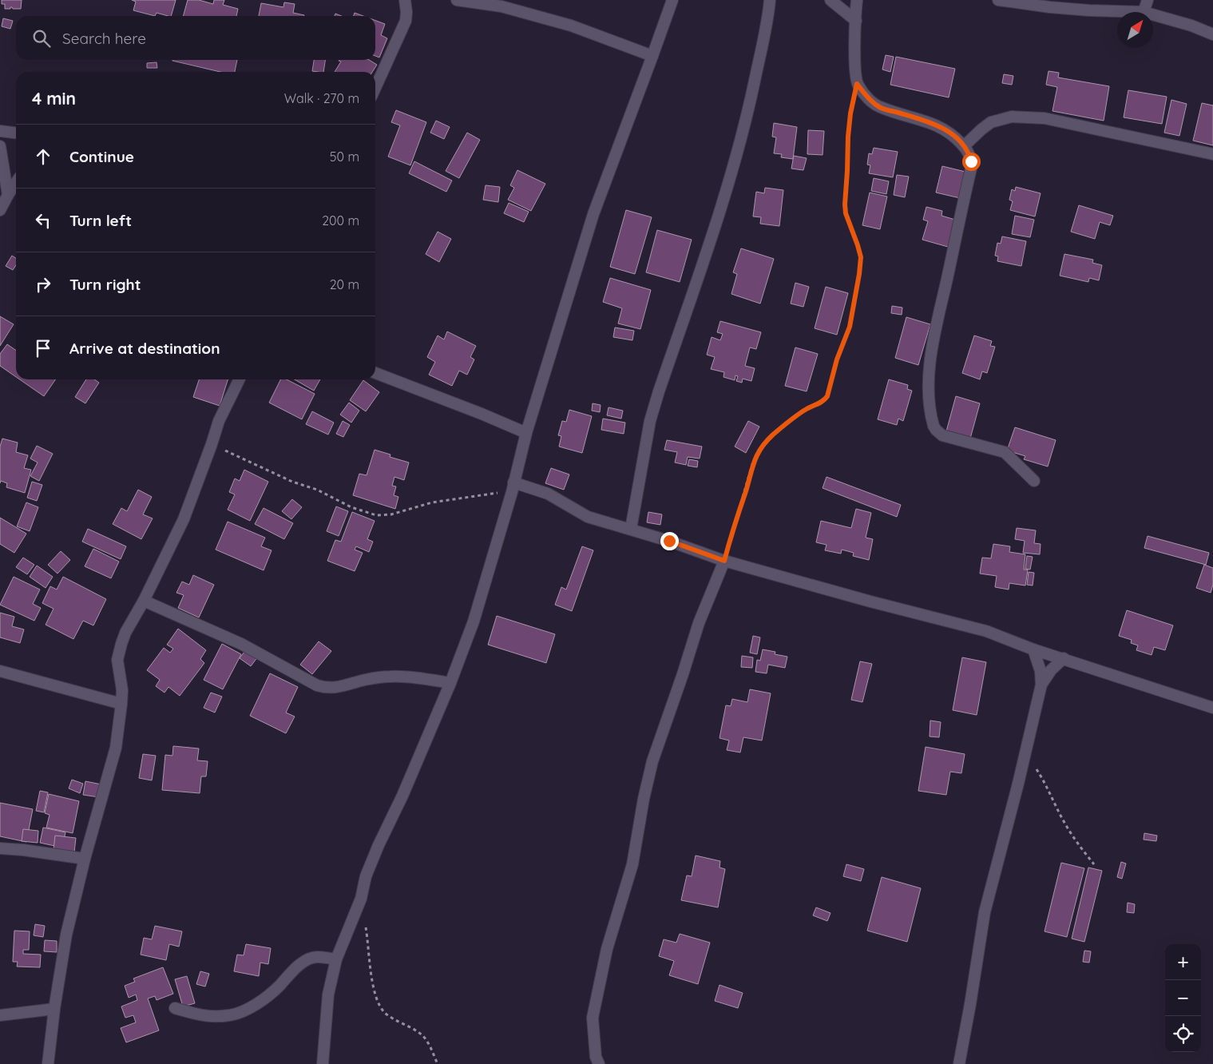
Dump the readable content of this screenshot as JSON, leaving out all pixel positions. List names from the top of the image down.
{
  "north": "top right",
  "page": {
    "search": "Search here",
    "heading": ["4 min", "Walk · 270 m"],
    "list": [
      ["Continue", "50 m"],
      ["Turn left", "200 m"],
      ["Turn right", "20 m"],
      "Arrive at destination"
    ],
    "map_buttons": ["+", "−"]
  }
}
